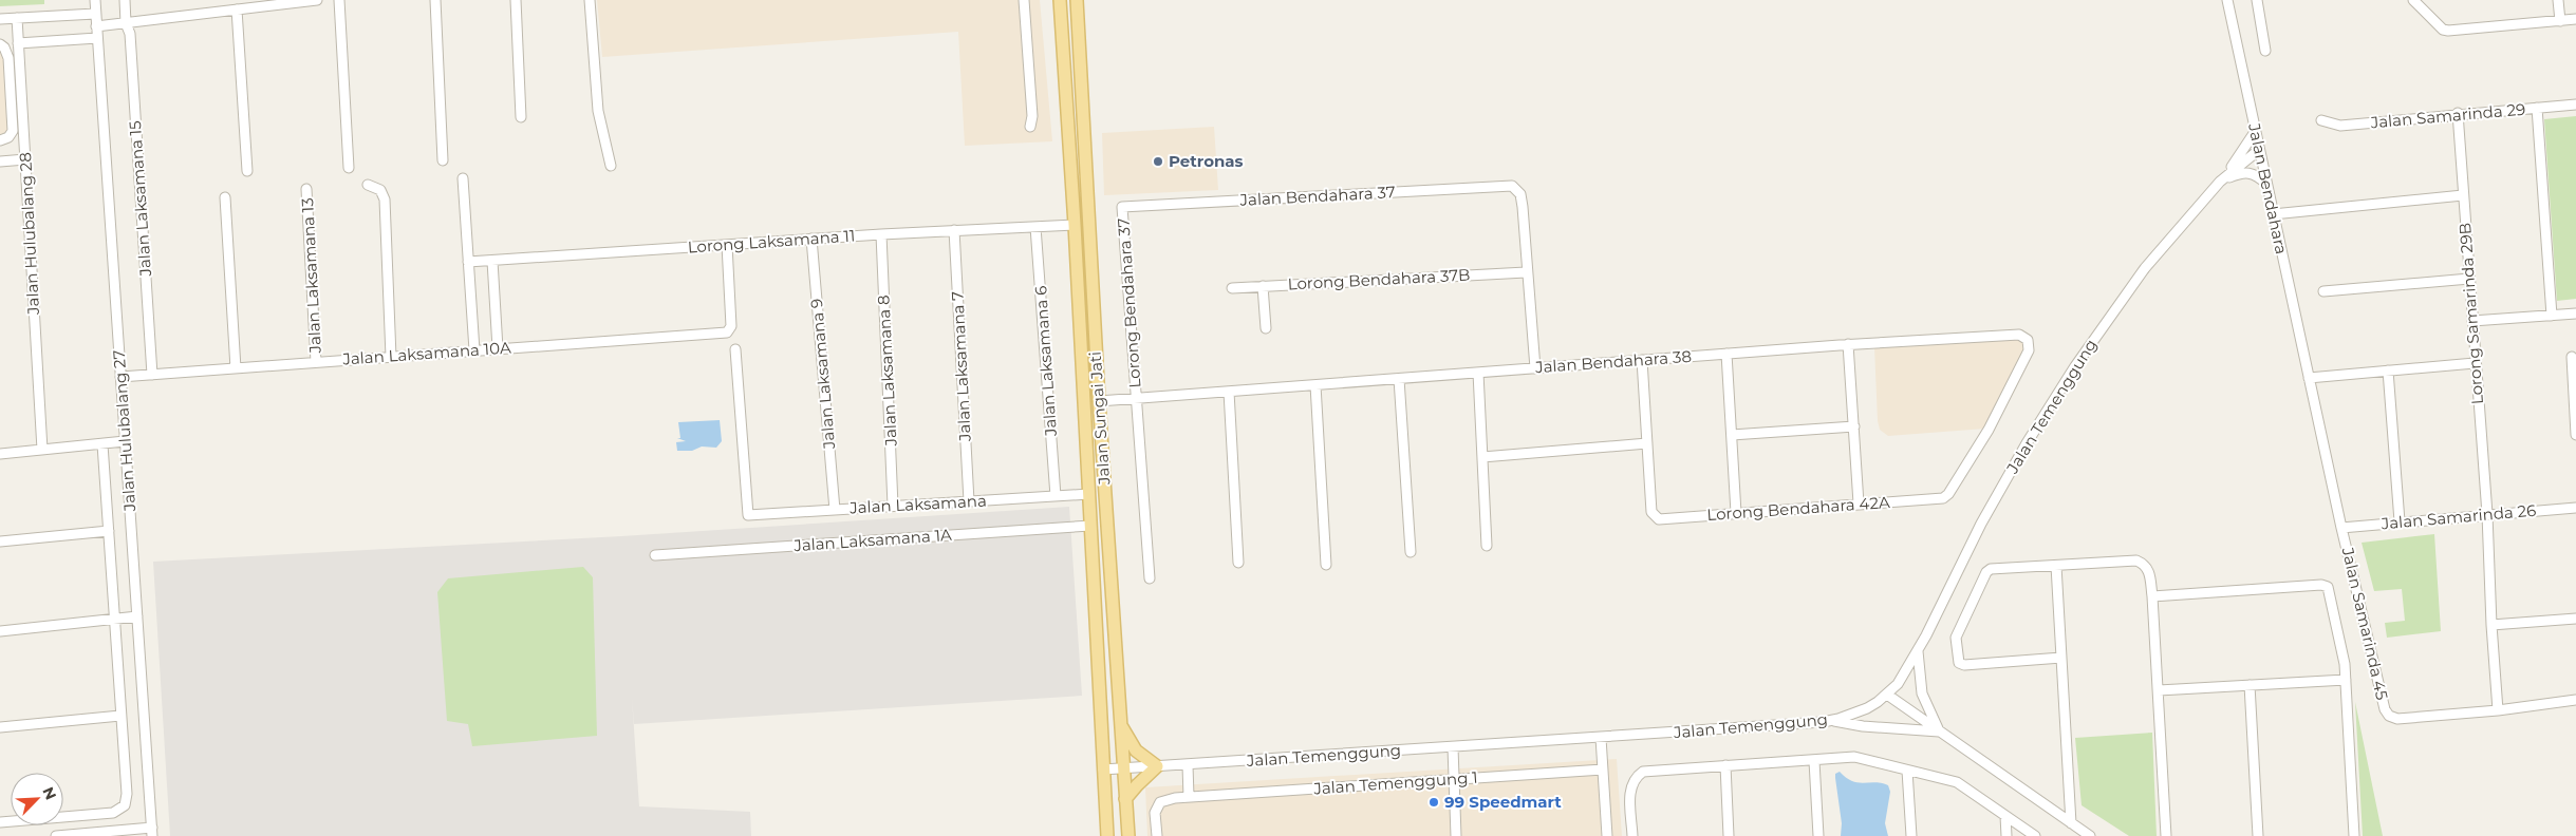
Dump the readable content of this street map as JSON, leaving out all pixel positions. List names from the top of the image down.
{
  "streets": {
    "main road": ["Jalan Sungai Jati"],
    "street": [
      "Jalan Samarinda 29",
      "Jalan Bendahara",
      "Jalan Bendahara 37",
      "Jalan Laksamana 15",
      "Jalan Hulubalang 28",
      "Lorong Laksamana 11",
      "Jalan Laksamana 13",
      "Lorong Bendahara 37B",
      "Lorong Bendahara 37",
      "Lorong Samarinda 29B",
      "Jalan Laksamana 10A",
      "Jalan Laksamana 6",
      "Jalan Bendahara 38",
      "Jalan Laksamana 7",
      "Jalan Laksamana 8",
      "Jalan Laksamana 9",
      "Jalan Temenggung",
      "Jalan Hulubalang 27",
      "Jalan Laksamana",
      "Lorong Bendahara 42A",
      "Jalan Samarinda 26",
      "Jalan Laksamana 1A",
      "Jalan Samarinda 45",
      "Jalan Temenggung 1"
    ]
  },
  "crossings": [
    ["Jalan Samarinda 29", "Lorong Samarinda 29B"],
    ["Jalan Bendahara", "Jalan Temenggung"],
    ["Jalan Bendahara", "Jalan Samarinda 45"],
    ["Jalan Bendahara 37", "Lorong Bendahara 37B"],
    ["Jalan Bendahara 37", "Lorong Bendahara 37"],
    ["Jalan Laksamana 15", "Jalan Laksamana 10A"],
    ["Lorong Laksamana 11", "Jalan Laksamana 10A"],
    ["Lorong Laksamana 11", "Jalan Laksamana 6"],
    ["Lorong Laksamana 11", "Jalan Laksamana 7"],
    ["Lorong Laksamana 11", "Jalan Laksamana 8"],
    ["Lorong Laksamana 11", "Jalan Laksamana 9"],
    ["Lorong Laksamana 11", "Jalan Sungai Jati"],
    ["Jalan Laksamana 13", "Jalan Laksamana 10A"],
    ["Lorong Bendahara 37", "Jalan Bendahara 38"],
    ["Lorong Samarinda 29B", "Jalan Samarinda 26"],
    ["Lorong Samarinda 29B", "Jalan Samarinda 45"],
    ["Jalan Laksamana 10A", "Jalan Hulubalang 27"],
    ["Jalan Laksamana 6", "Jalan Laksamana"],
    ["Jalan Bendahara 38", "Jalan Sungai Jati"],
    ["Jalan Bendahara 38", "Lorong Bendahara 42A"],
    ["Jalan Laksamana 7", "Jalan Laksamana"],
    ["Jalan Laksamana 8", "Jalan Laksamana"],
    ["Jalan Laksamana 9", "Jalan Laksamana"],
    ["Jalan Temenggung", "Jalan Sungai Jati"],
    ["Jalan Sungai Jati", "Jalan Laksamana"],
    ["Jalan Sungai Jati", "Jalan Laksamana 1A"],
    ["Jalan Samarinda 26", "Jalan Samarinda 45"]
  ],
  "places": ["Petronas", "99 Speedmart"],
  "north": "top right"
}
